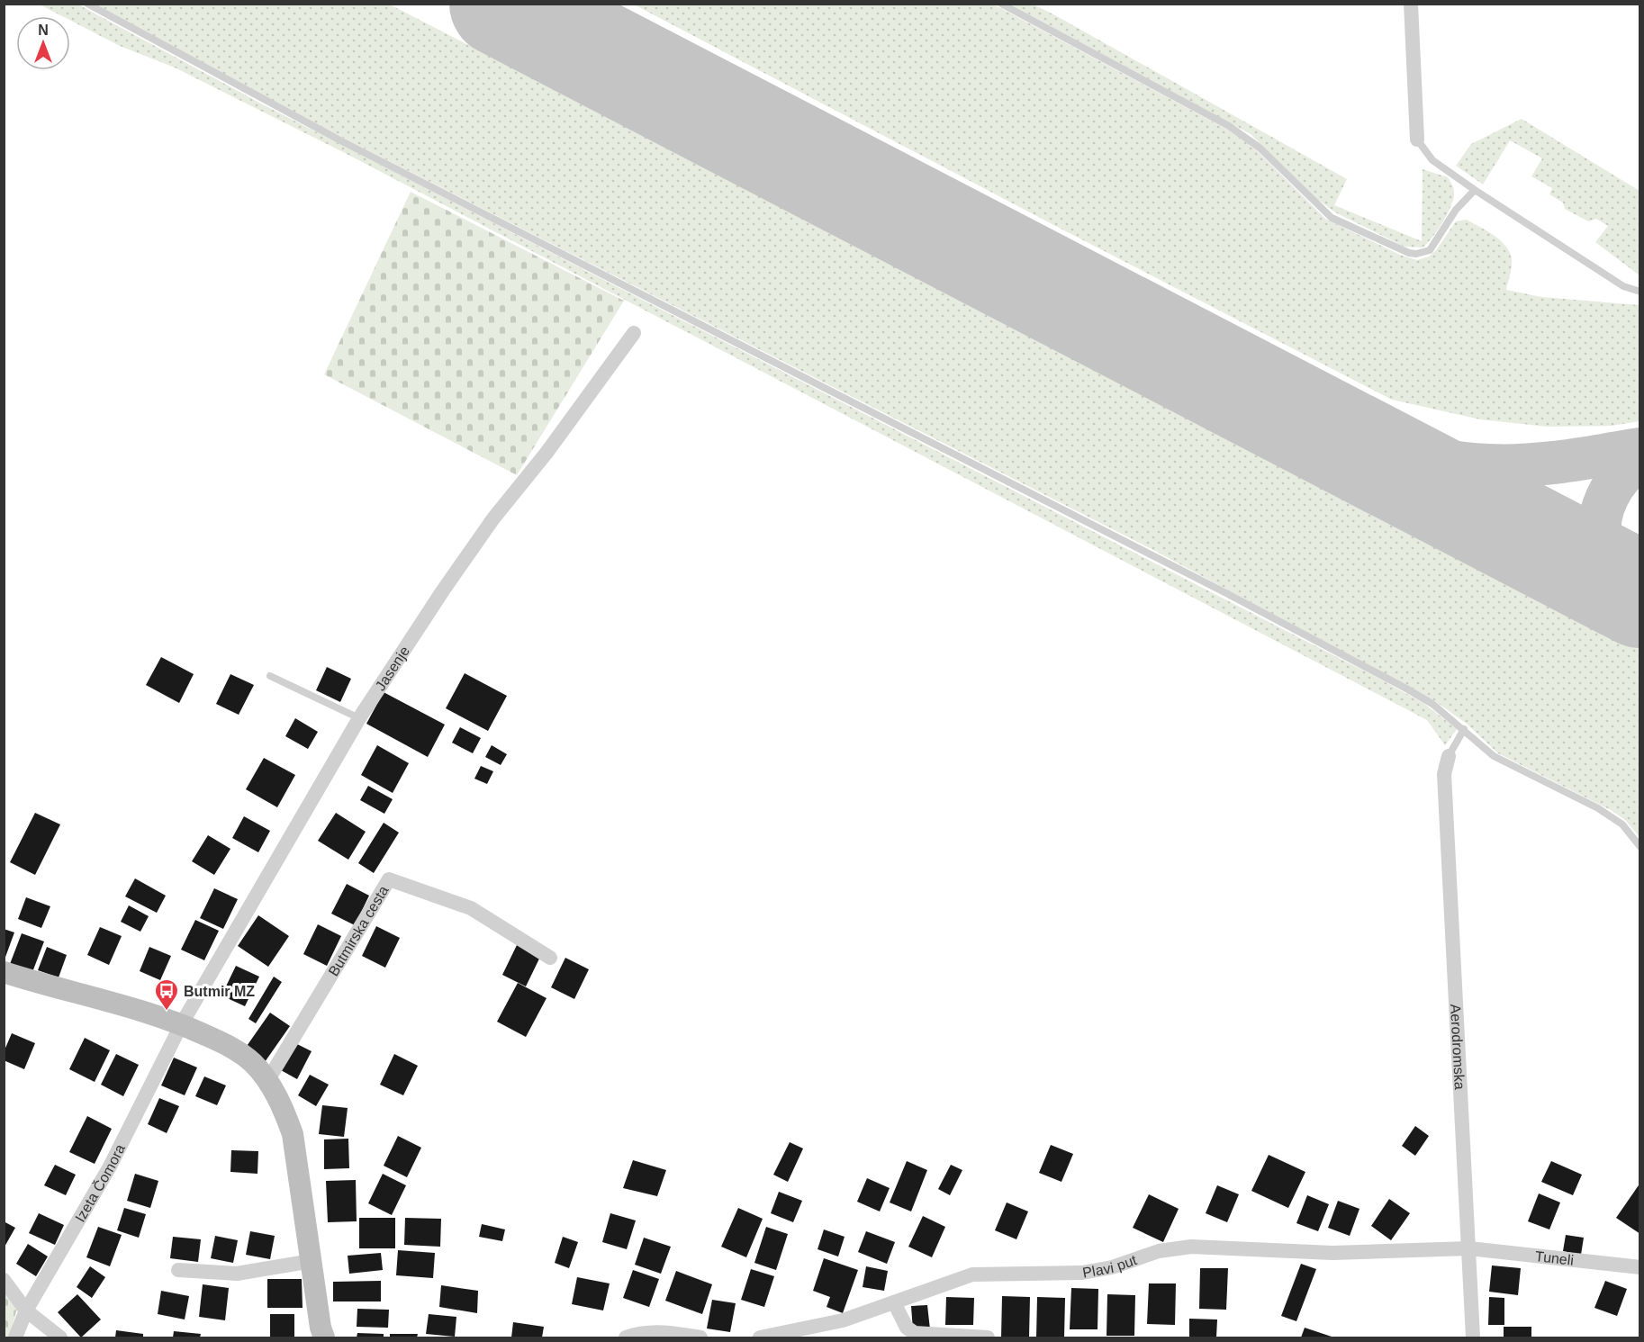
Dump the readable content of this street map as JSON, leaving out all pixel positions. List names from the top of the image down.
{
  "streets": {
    "street": [
      "Jasenje",
      "Butmirska cesta",
      "Aerodromska",
      "Izeta Čomora",
      "Tuneli",
      "Plavi put"
    ]
  },
  "crossings": [
    ["Jasenje", "Izeta Čomora"],
    ["Aerodromska", "Tuneli"],
    ["Aerodromska", "Plavi put"],
    ["Tuneli", "Plavi put"]
  ],
  "places": {
    "bus stop": ["Butmir MZ"]
  },
  "north": "top"
}
